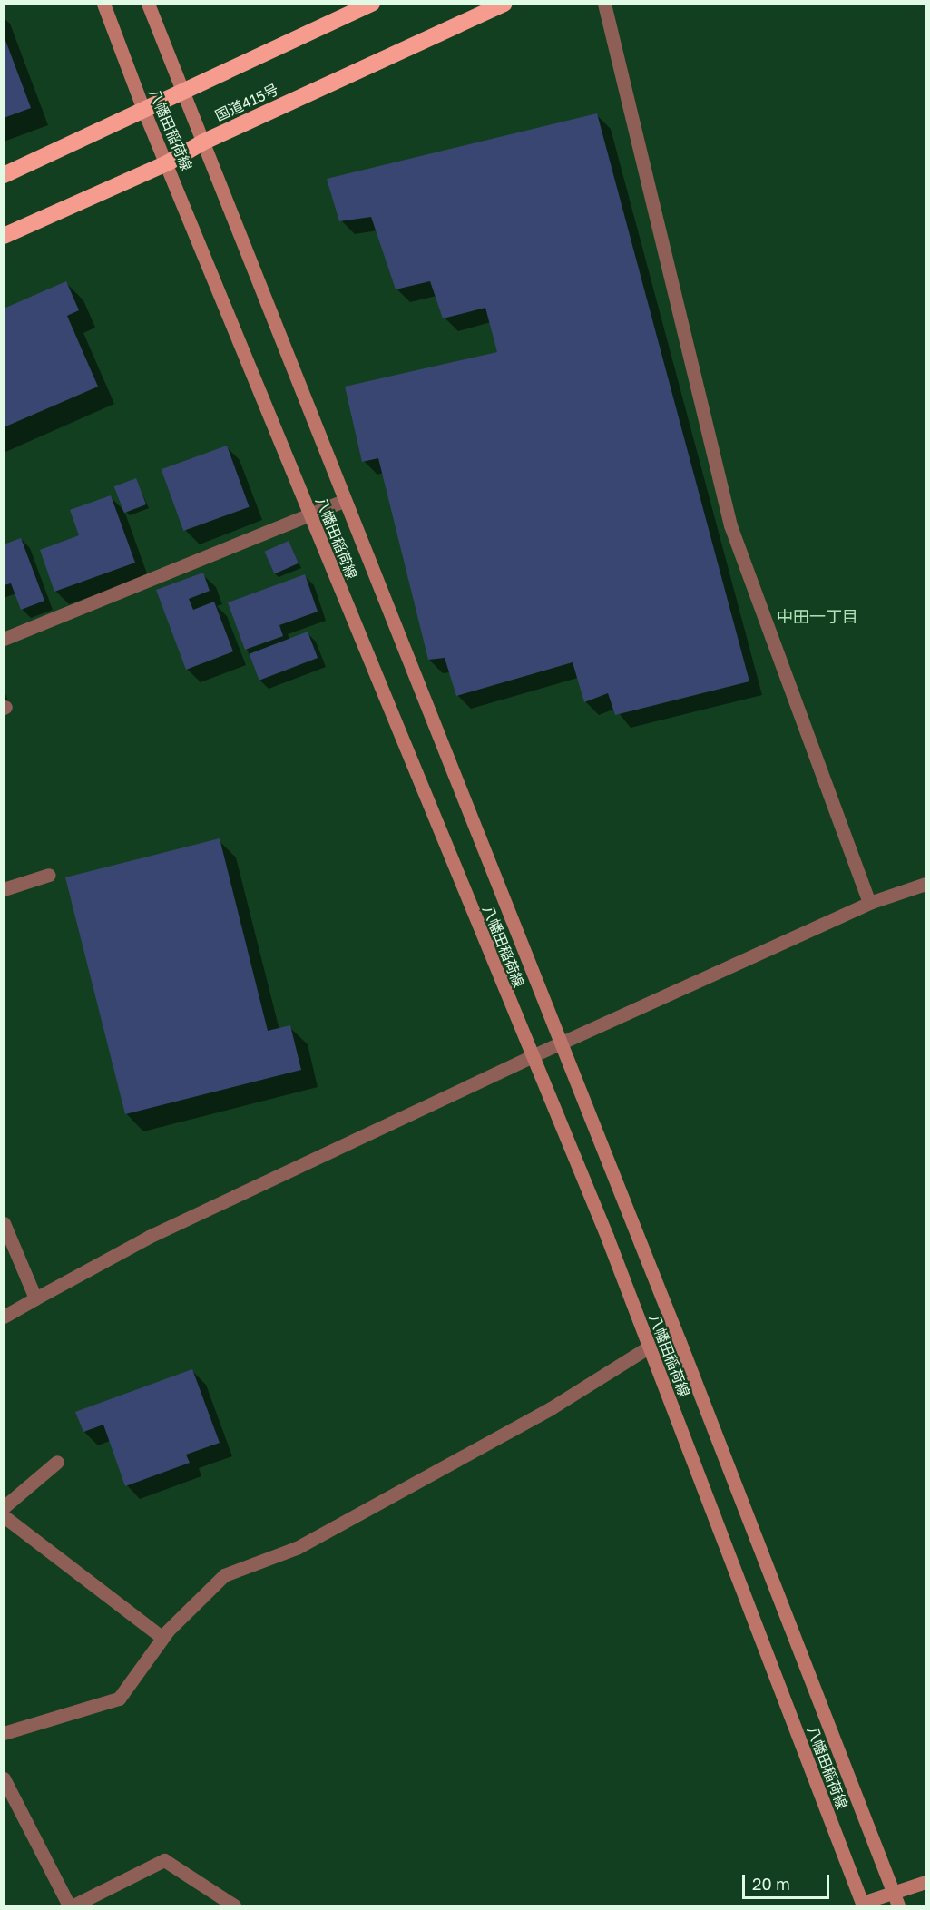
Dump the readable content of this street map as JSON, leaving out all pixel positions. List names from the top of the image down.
{
  "streets": {
    "highway": ["国道415号"],
    "main road": ["八幡田稲荷線"]
  },
  "crossings": [
    ["国道415号", "八幡田稲荷線"]
  ],
  "districts": ["中田一丁目"],
  "scale_bar": "20 m"
}
